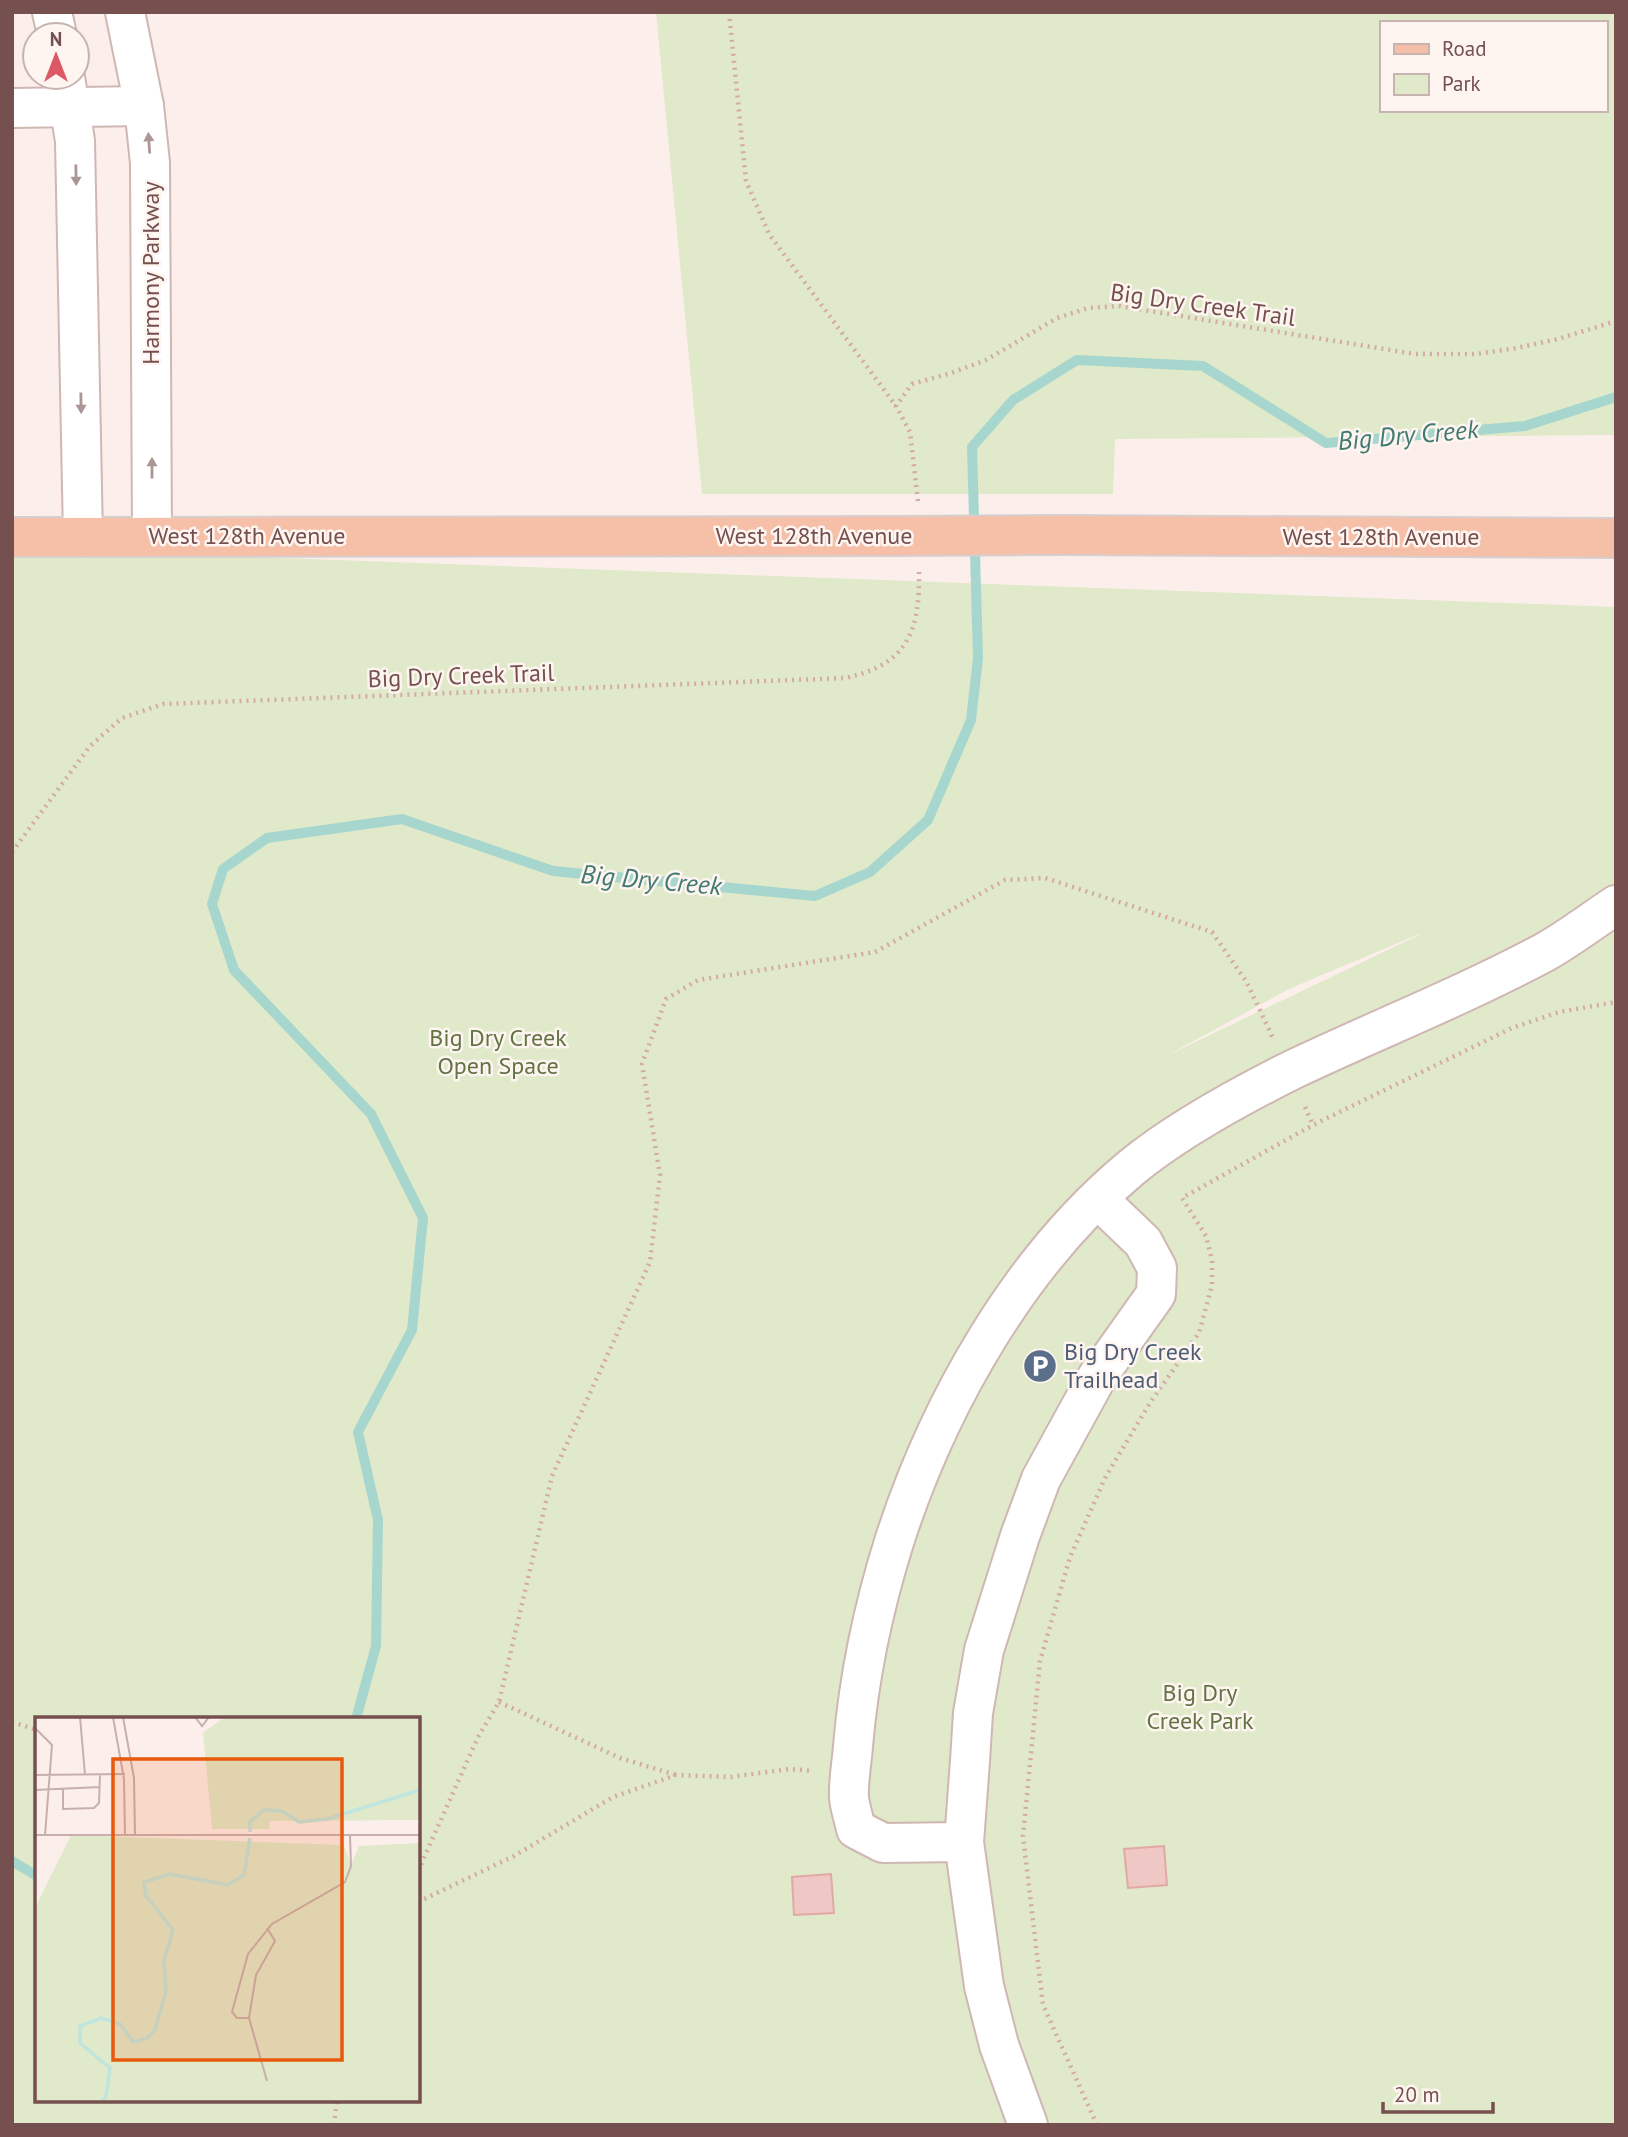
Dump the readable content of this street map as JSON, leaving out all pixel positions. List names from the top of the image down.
{
  "streets": {
    "main road": ["West 128th Avenue"],
    "street": ["Harmony Parkway"],
    "path": ["Big Dry Creek Trail"]
  },
  "crossings": [
    ["Harmony Parkway", "West 128th Avenue"]
  ],
  "water": ["Big Dry Creek"],
  "parks": ["Big Dry Creek Open Space", "Big Dry Creek Park"],
  "places": {
    "parking": ["Big Dry Creek Trailhead"]
  },
  "legend": ["Road", "Park"],
  "scale_bar": "20 m",
  "north": "top"
}
